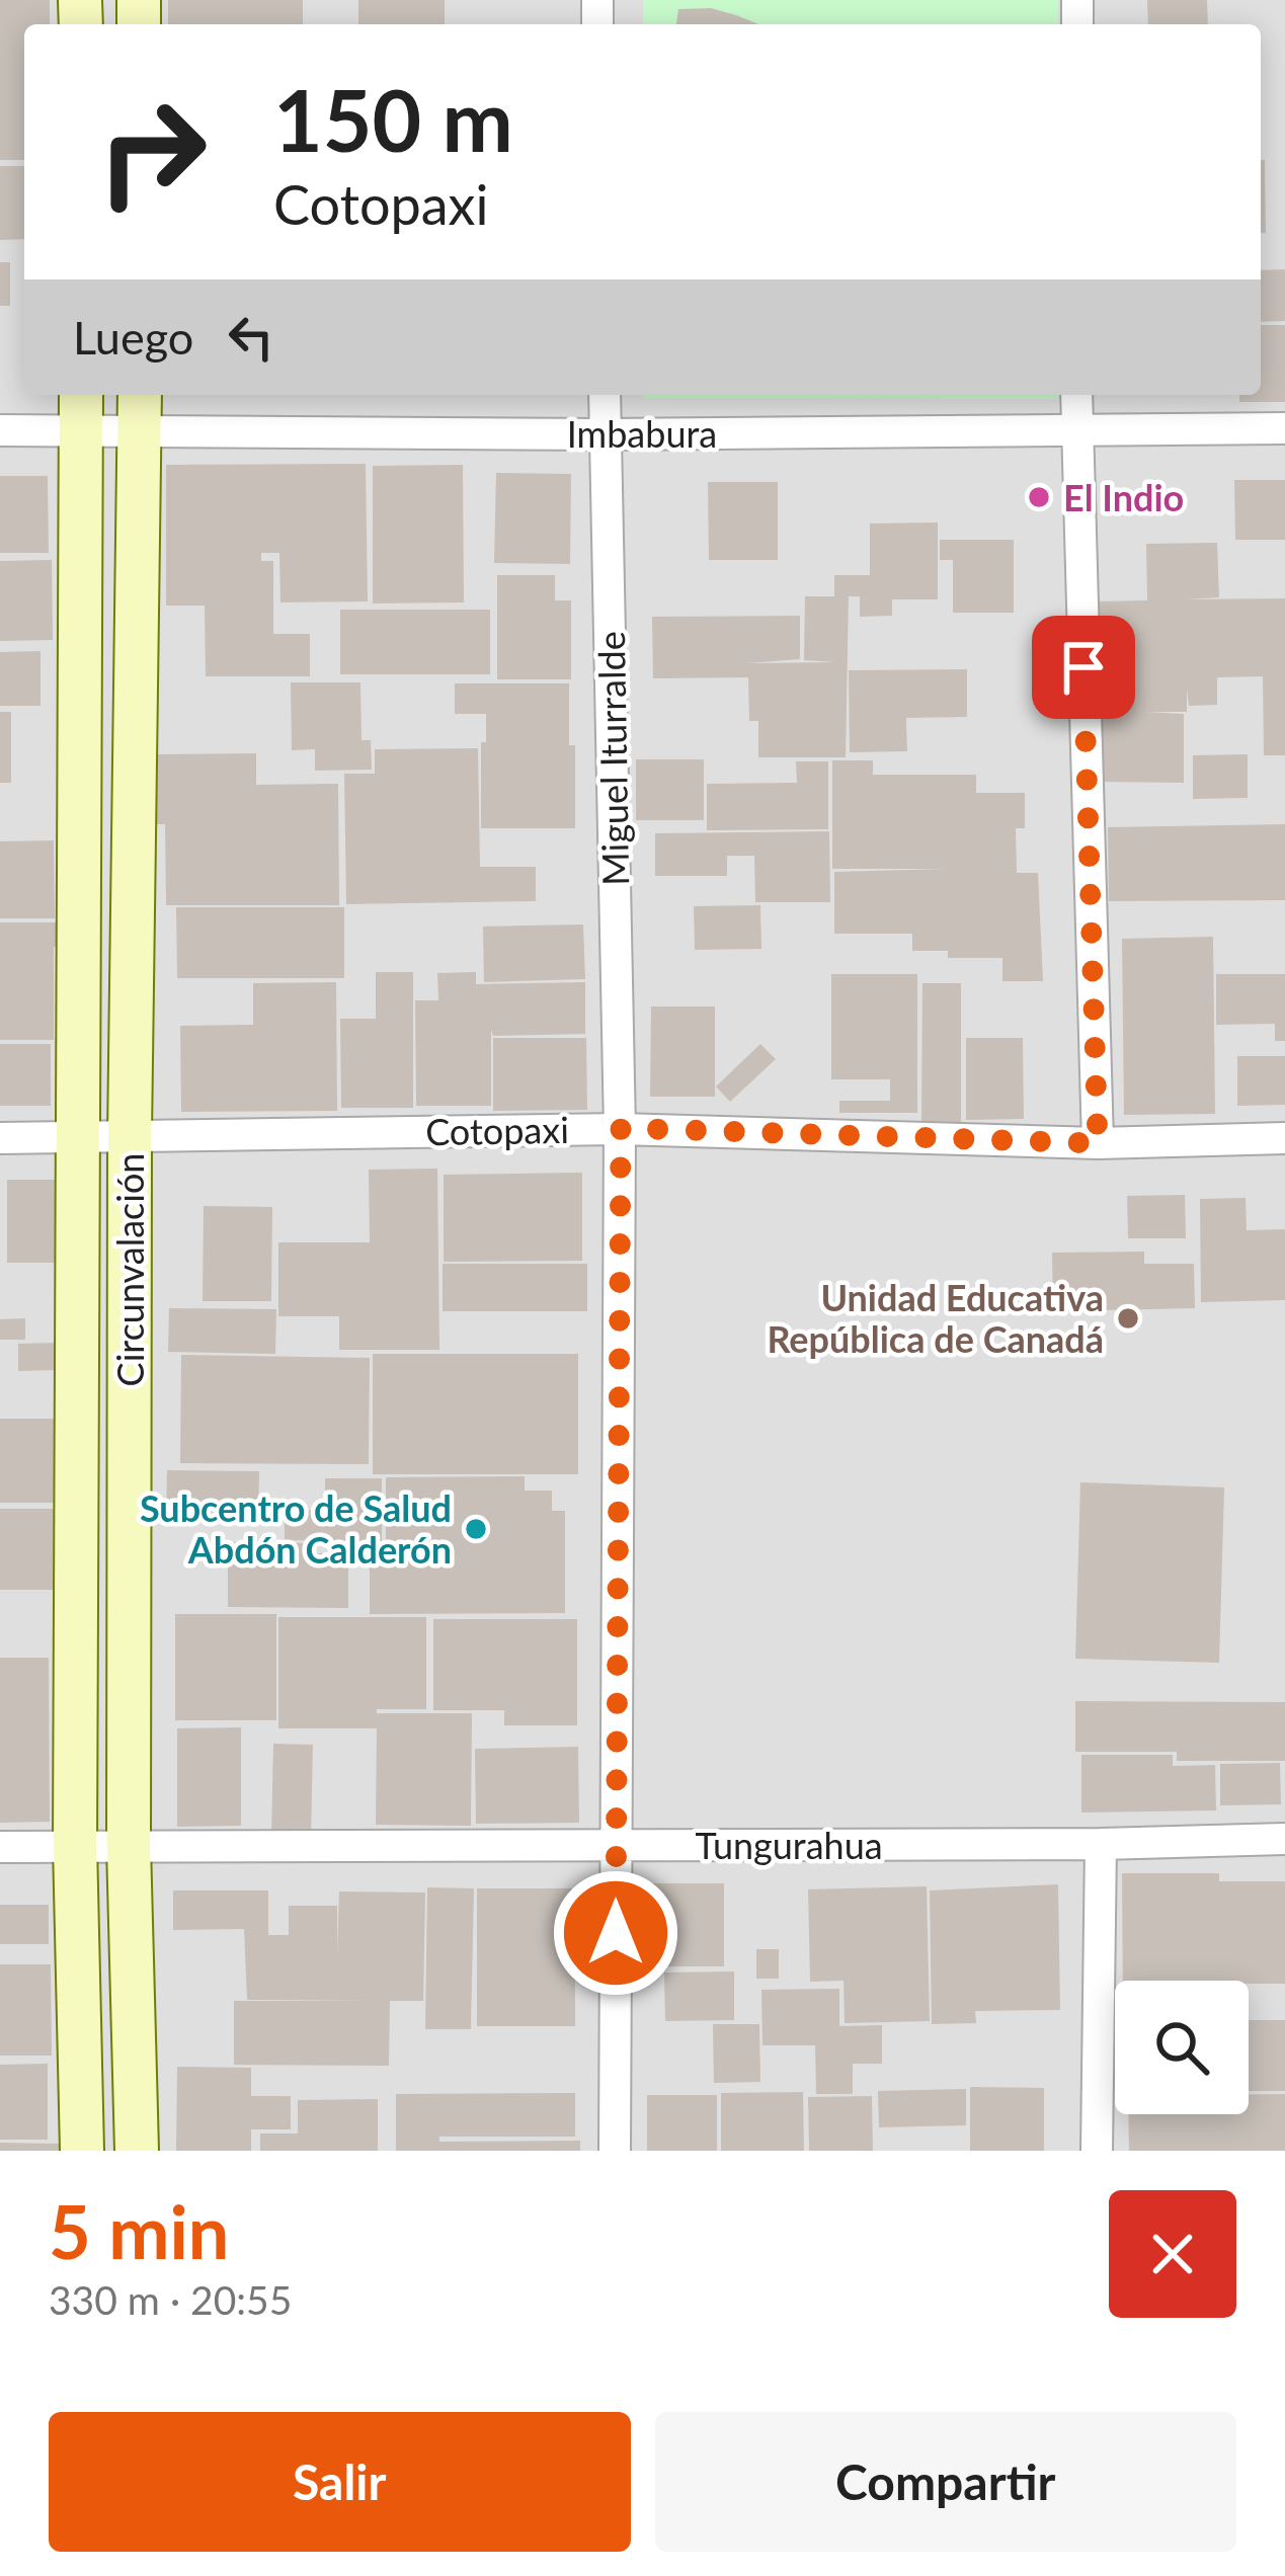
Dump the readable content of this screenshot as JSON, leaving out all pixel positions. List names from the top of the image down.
{
  "streets": {
    "main road": ["Circunvalación"],
    "street": [
      "Imbabura",
      "Miguel Iturralde",
      "Cotopaxi",
      "Tungurahua"
    ]
  },
  "crossings": [
    ["Imbabura", "Miguel Iturralde"],
    ["Imbabura", "Circunvalación"],
    ["Miguel Iturralde", "Cotopaxi"],
    ["Miguel Iturralde", "Tungurahua"],
    ["Cotopaxi", "Circunvalación"],
    ["Circunvalación", "Tungurahua"]
  ],
  "places": ["El Indio", "Unidad Educativa República de Canadá", "Subcentro de Salud Abdón Calderón"],
  "page": {
    "turn": ["150 m", "Cotopaxi"],
    "then": "Luego",
    "heading": ["5 min", "330 m · 20:55"],
    "buttons": ["Salir", "Compartir"]
  }
}
